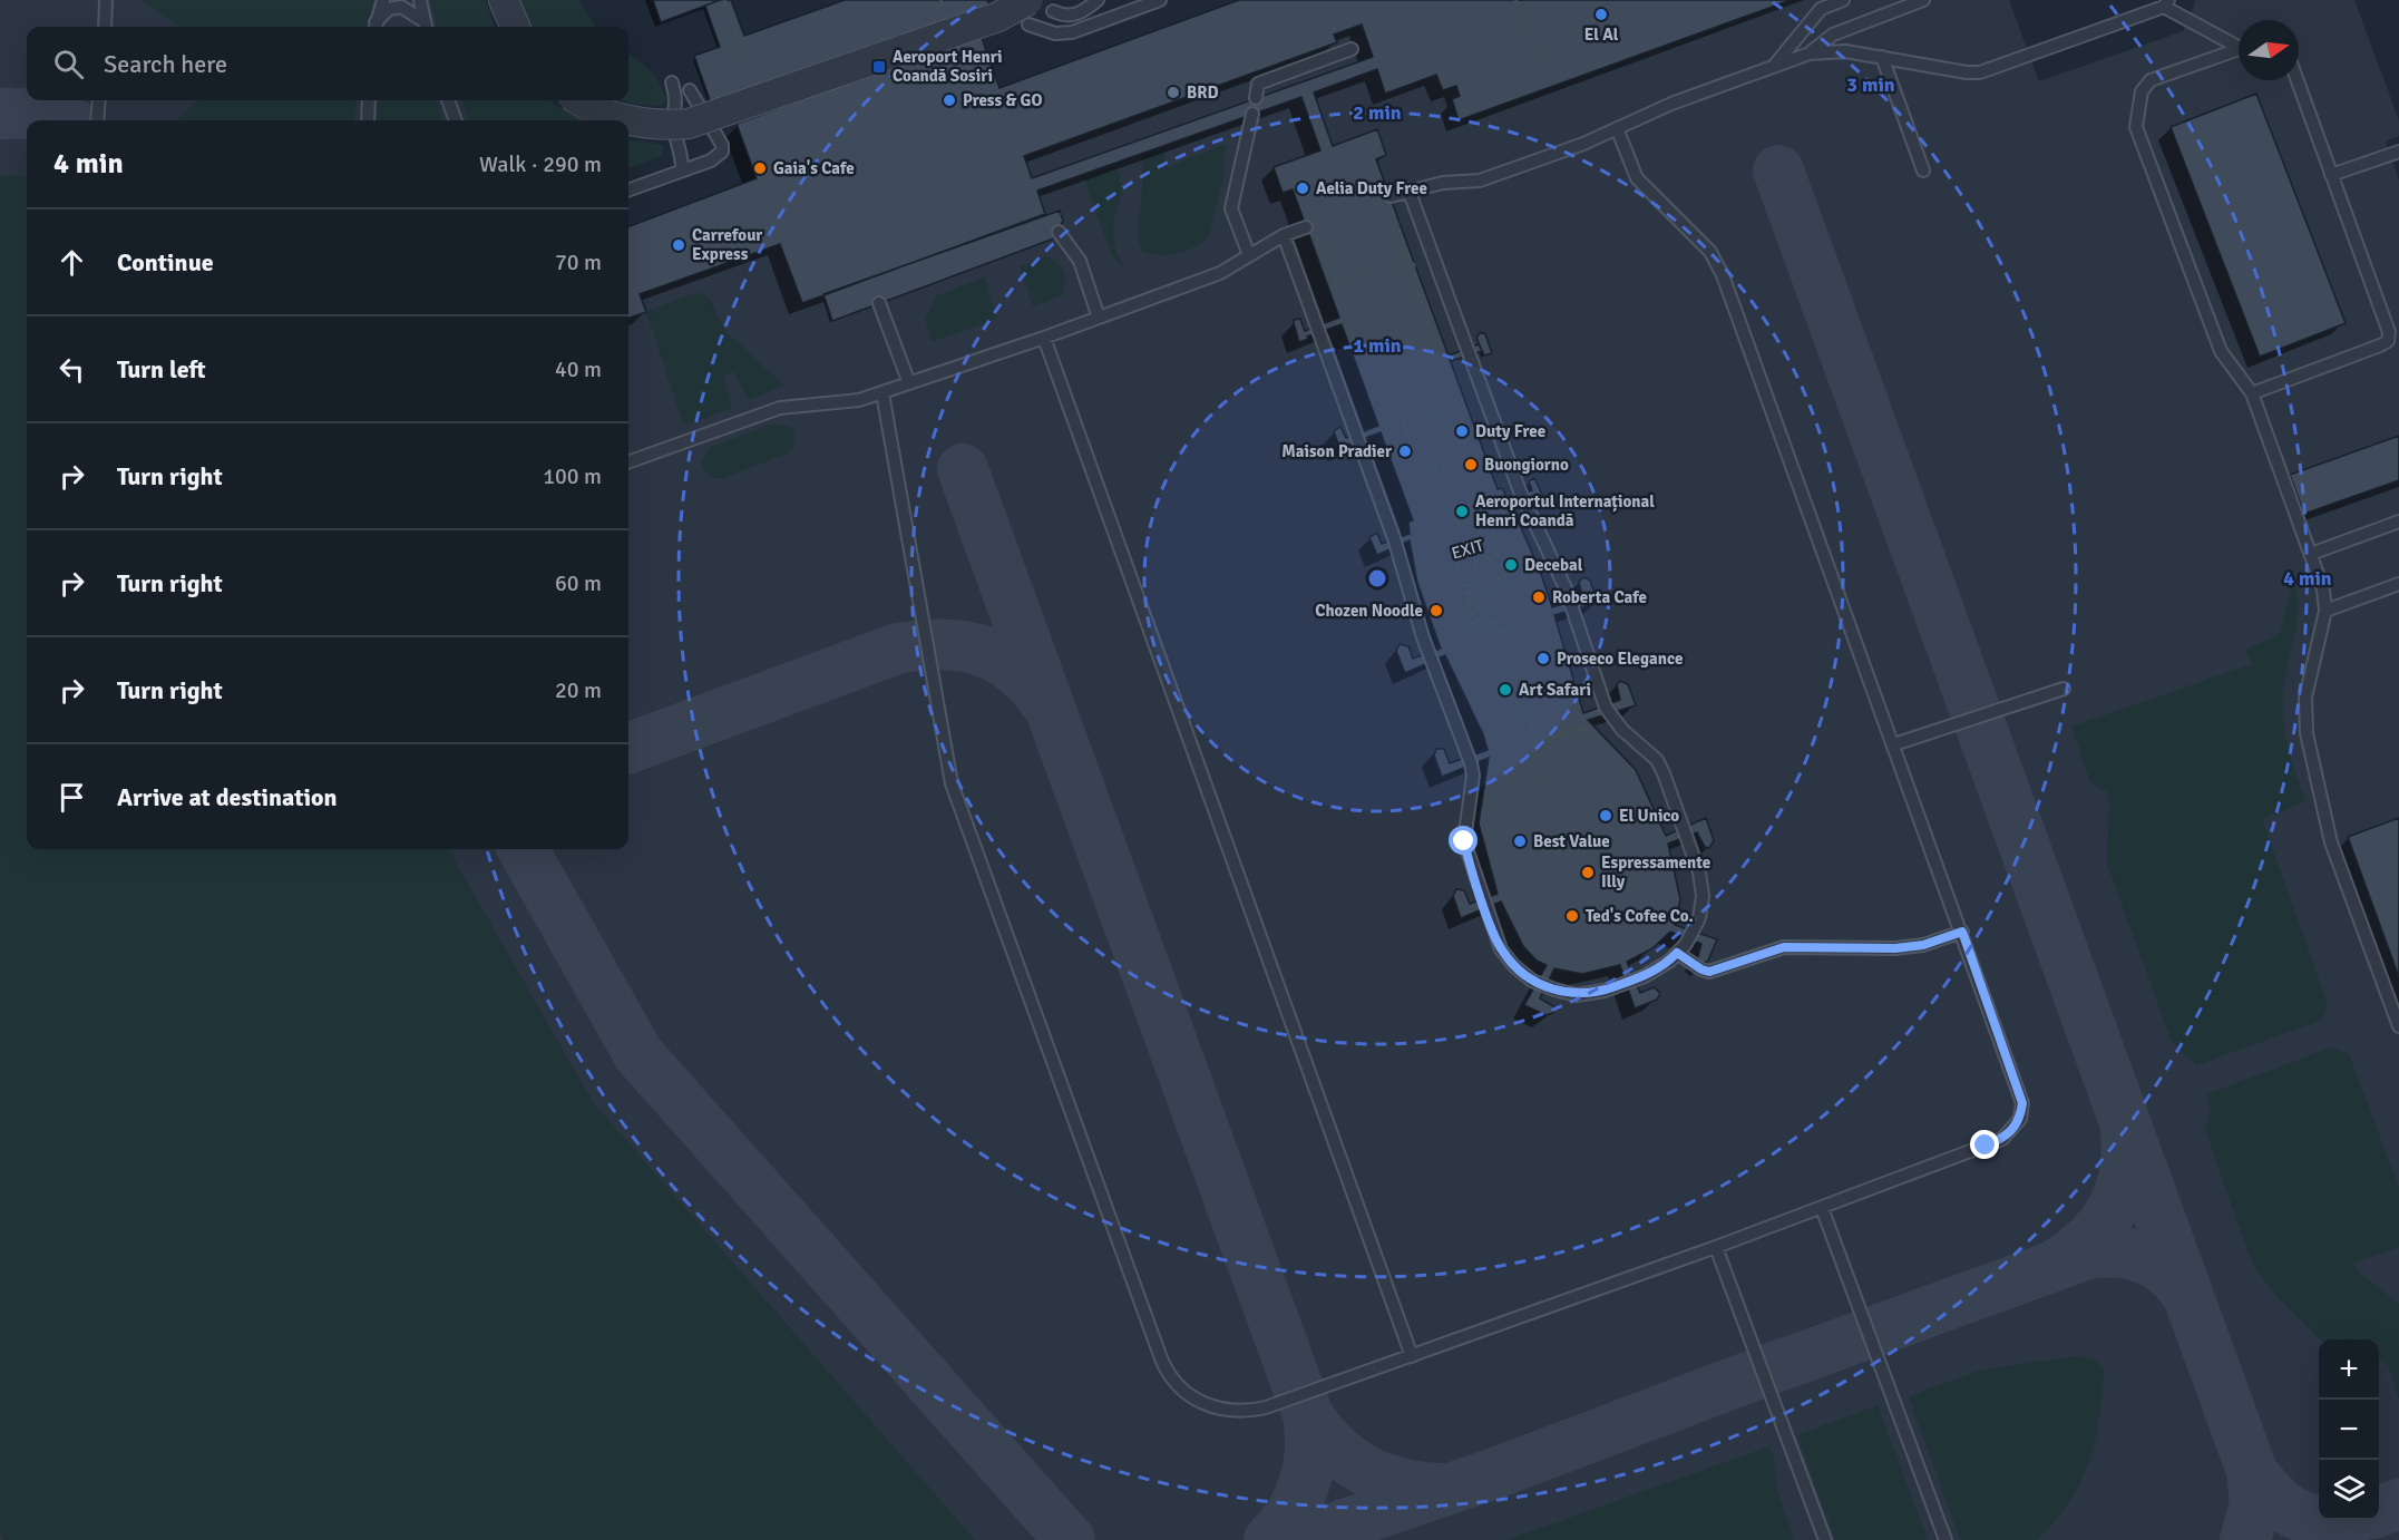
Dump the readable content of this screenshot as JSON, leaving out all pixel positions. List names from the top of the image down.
{
  "streets": {
    "path": ["EXIT"]
  },
  "places": {
    "other": [
      "El Al",
      "BRD",
      "Press & GO",
      "Gaia's Cafe",
      "Aelia Duty Free",
      "Carrefour Express",
      "Duty Free",
      "Maison Pradier",
      "Buongiorno",
      "Aeroportul Internațional Henri Coandă",
      "Decebal",
      "Roberta Cafe",
      "Chozen Noodle",
      "Proseco Elegance",
      "Art Safari",
      "El Unico",
      "Best Value",
      "Espressamente Illy",
      "Ted's Cofee Co."
    ],
    "transit": ["Aeroport Henri Coandă Sosiri"]
  },
  "north": "right",
  "page": {
    "search": "Search here",
    "heading": ["4 min", "Walk · 290 m"],
    "list": [
      ["Continue", "70 m"],
      ["Turn left", "40 m"],
      ["Turn right", "100 m"],
      ["Turn right", "60 m"],
      ["Turn right", "20 m"],
      "Arrive at destination"
    ],
    "map_buttons": ["+", "−"]
  },
  "rings": [
    "3 min",
    "2 min",
    "1 min",
    "4 min"
  ]
}
